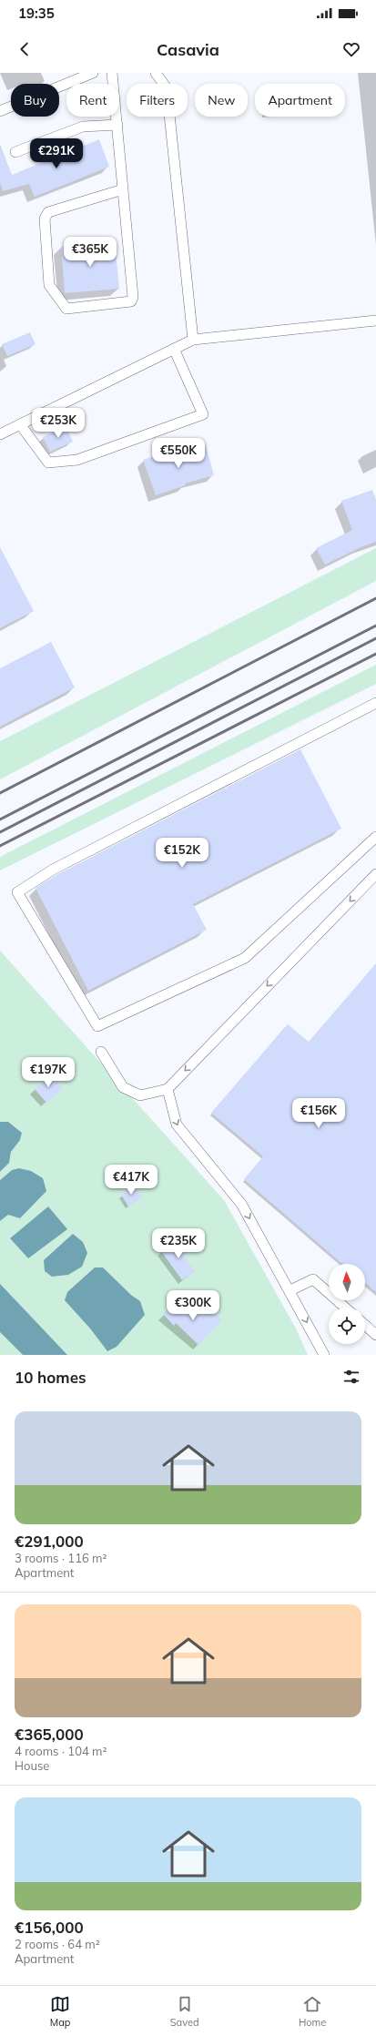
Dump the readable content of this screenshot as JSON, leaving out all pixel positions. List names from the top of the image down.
{
  "north": "top",
  "page": {
    "status": "19:35",
    "header": "Casavia",
    "chip": [
      "Buy",
      "Rent",
      "Filters",
      "New",
      "Apartment"
    ],
    "price": [
      "€291K",
      "€365K",
      "€253K",
      "€550K",
      "€152K",
      "€197K",
      "€156K",
      "€417K",
      "€235K",
      "€300K"
    ],
    "heading": "10 homes",
    "list": [
      {
        "name": "€291,000",
        "note": "3 rooms · 116 m² · Apartment"
      },
      {
        "name": "€365,000",
        "note": "4 rooms · 104 m² · House"
      },
      {
        "name": "€156,000",
        "note": "2 rooms · 64 m² · Apartment"
      }
    ],
    "tabs": ["Map", "Saved", "Home"]
  }
}
